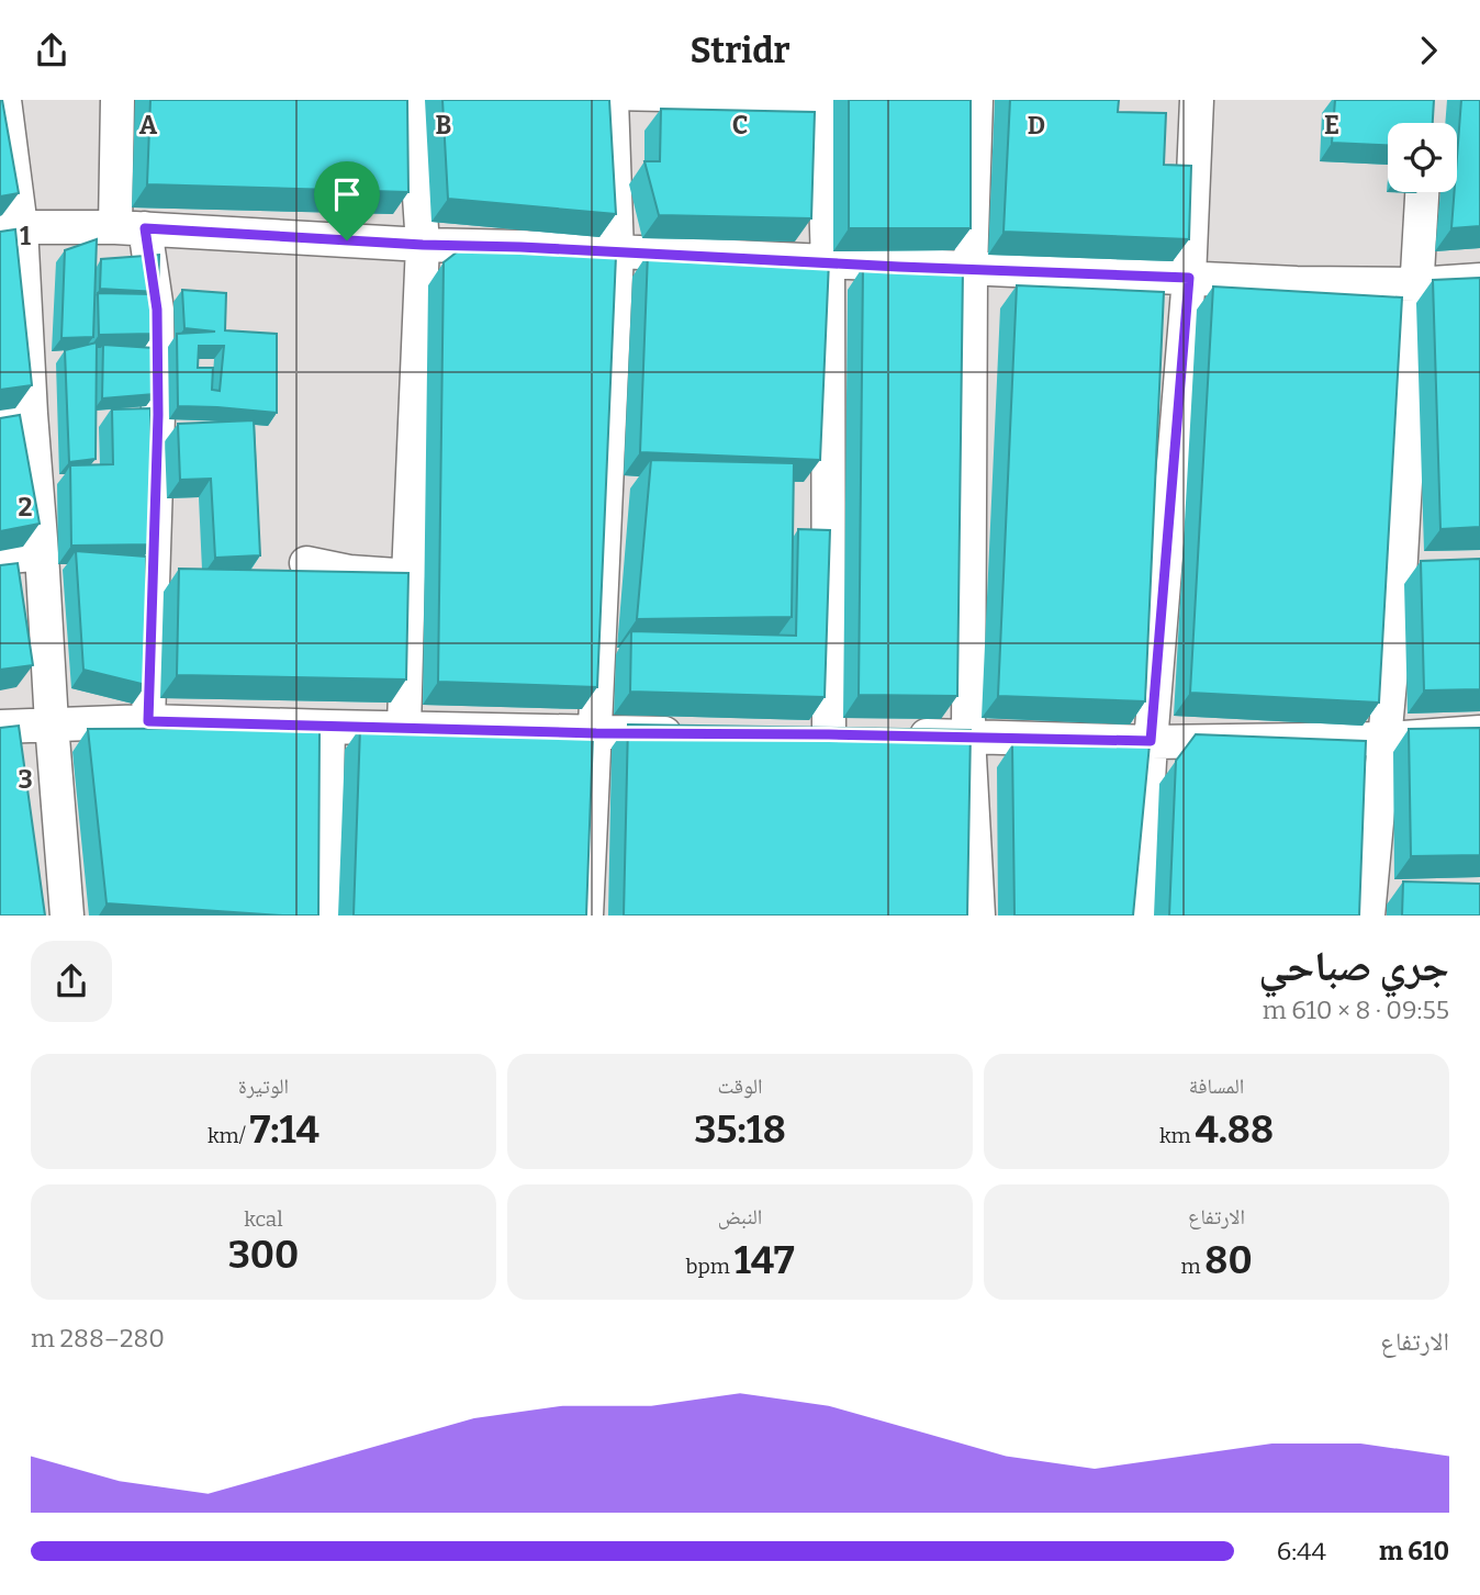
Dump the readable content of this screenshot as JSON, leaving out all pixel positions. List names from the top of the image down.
{
  "page": {
    "header": "Stridr",
    "heading": ["جري صباحي", "09:55 · 8 × 610 m"],
    "stats": [
      ["المسافة", "4.88 km"],
      ["الوقت", "35:18"],
      ["الوتيرة", "7:14 /km"],
      ["الارتفاع", "80 m"],
      ["النبض", "147 bpm"],
      ["kcal", "300"]
    ],
    "chart": ["الارتفاع", "280–288 m"],
    "list": [
      {
        "name": "610 m",
        "note": "6:44"
      }
    ]
  },
  "grid": {
    "columns": [
      "A",
      "B",
      "C",
      "D",
      "E"
    ],
    "rows": ["1", "2", "3"]
  }
}
